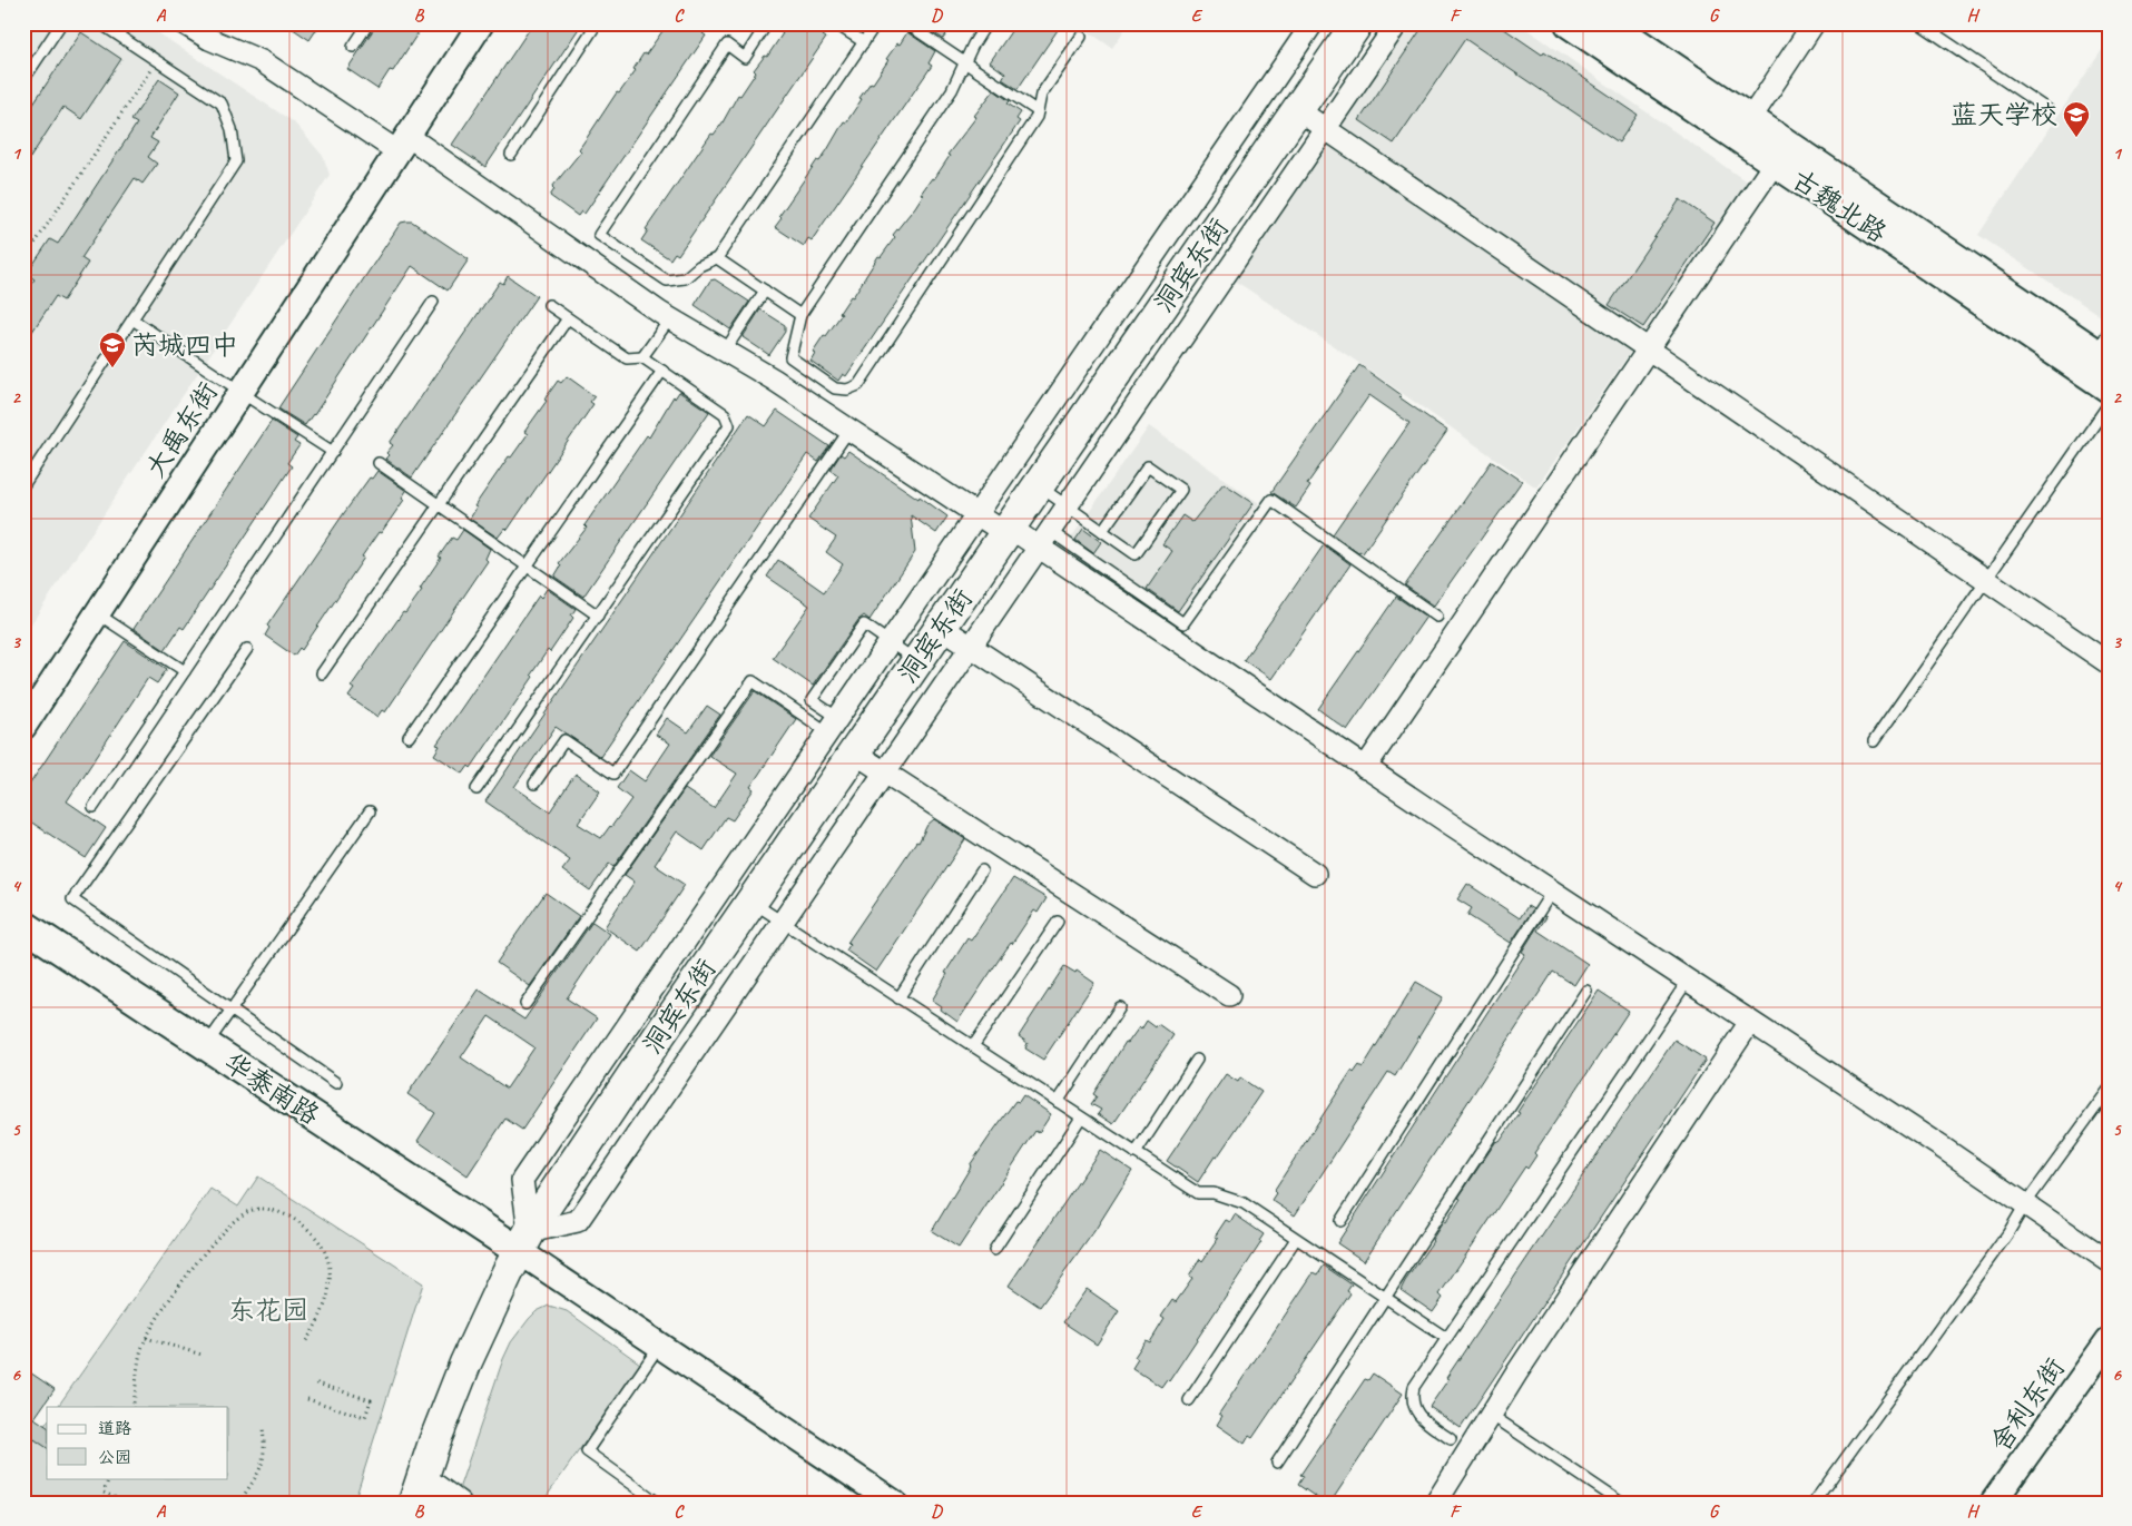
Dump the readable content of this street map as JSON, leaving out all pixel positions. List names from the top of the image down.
{
  "streets": {
    "main road": ["古魏北路", "洞宾东街", "华泰南路"],
    "street": ["大禹东街", "舍利东街"]
  },
  "crossings": [
    ["洞宾东街", "华泰南路"]
  ],
  "parks": ["东花园"],
  "places": {
    "school or university": ["蓝天学校", "芮城四中"]
  },
  "legend": ["道路", "公园"],
  "grid": {
    "columns": [
      "A",
      "B",
      "C",
      "D",
      "E",
      "F",
      "G",
      "H"
    ],
    "rows": [
      "1",
      "2",
      "3",
      "4",
      "5",
      "6"
    ]
  }
}
